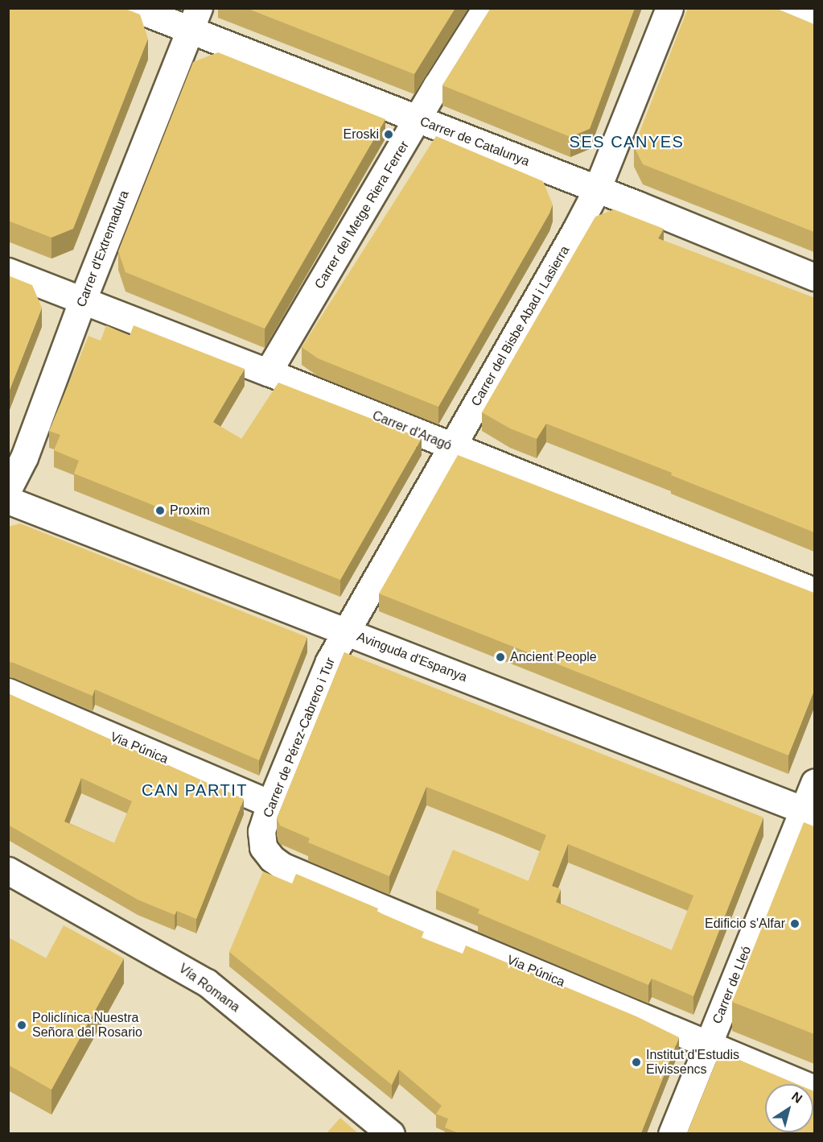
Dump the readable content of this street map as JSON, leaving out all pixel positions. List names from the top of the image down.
{
  "streets": {
    "street": [
      "Carrer de Catalunya",
      "Carrer del Metge Riera Ferrer",
      "Carrer d'Extremadura",
      "Carrer del Bisbe Abad i Lasierra",
      "Carrer d'Aragó",
      "Avinguda d'Espanya",
      "Carrer de Pérez-Cabrero i Tur",
      "Via Púnica",
      "Carrer de Lleó",
      "Vía Romana"
    ]
  },
  "crossings": [
    ["Carrer de Catalunya", "Carrer del Metge Riera Ferrer"],
    ["Carrer de Catalunya", "Carrer d'Extremadura"],
    ["Carrer de Catalunya", "Carrer del Bisbe Abad i Lasierra"],
    ["Carrer del Metge Riera Ferrer", "Carrer d'Aragó"],
    ["Carrer d'Extremadura", "Carrer d'Aragó"],
    ["Carrer del Bisbe Abad i Lasierra", "Carrer d'Aragó"],
    ["Carrer del Bisbe Abad i Lasierra", "Avinguda d'Espanya"],
    ["Carrer del Bisbe Abad i Lasierra", "Carrer de Pérez-Cabrero i Tur"],
    ["Avinguda d'Espanya", "Carrer de Pérez-Cabrero i Tur"],
    ["Avinguda d'Espanya", "Carrer de Lleó"],
    ["Carrer de Pérez-Cabrero i Tur", "Via Púnica"],
    ["Via Púnica", "Carrer de Lleó"]
  ],
  "districts": ["SES CANYES", "CAN PARTIT"],
  "places": [
    "Eroski",
    "Proxim",
    "Ancient People",
    "Edificio s'Alfar",
    "Policlínica Nuestra Señora del Rosario",
    "Institut d'Estudis Eivissencs"
  ],
  "north": "top right"
}
